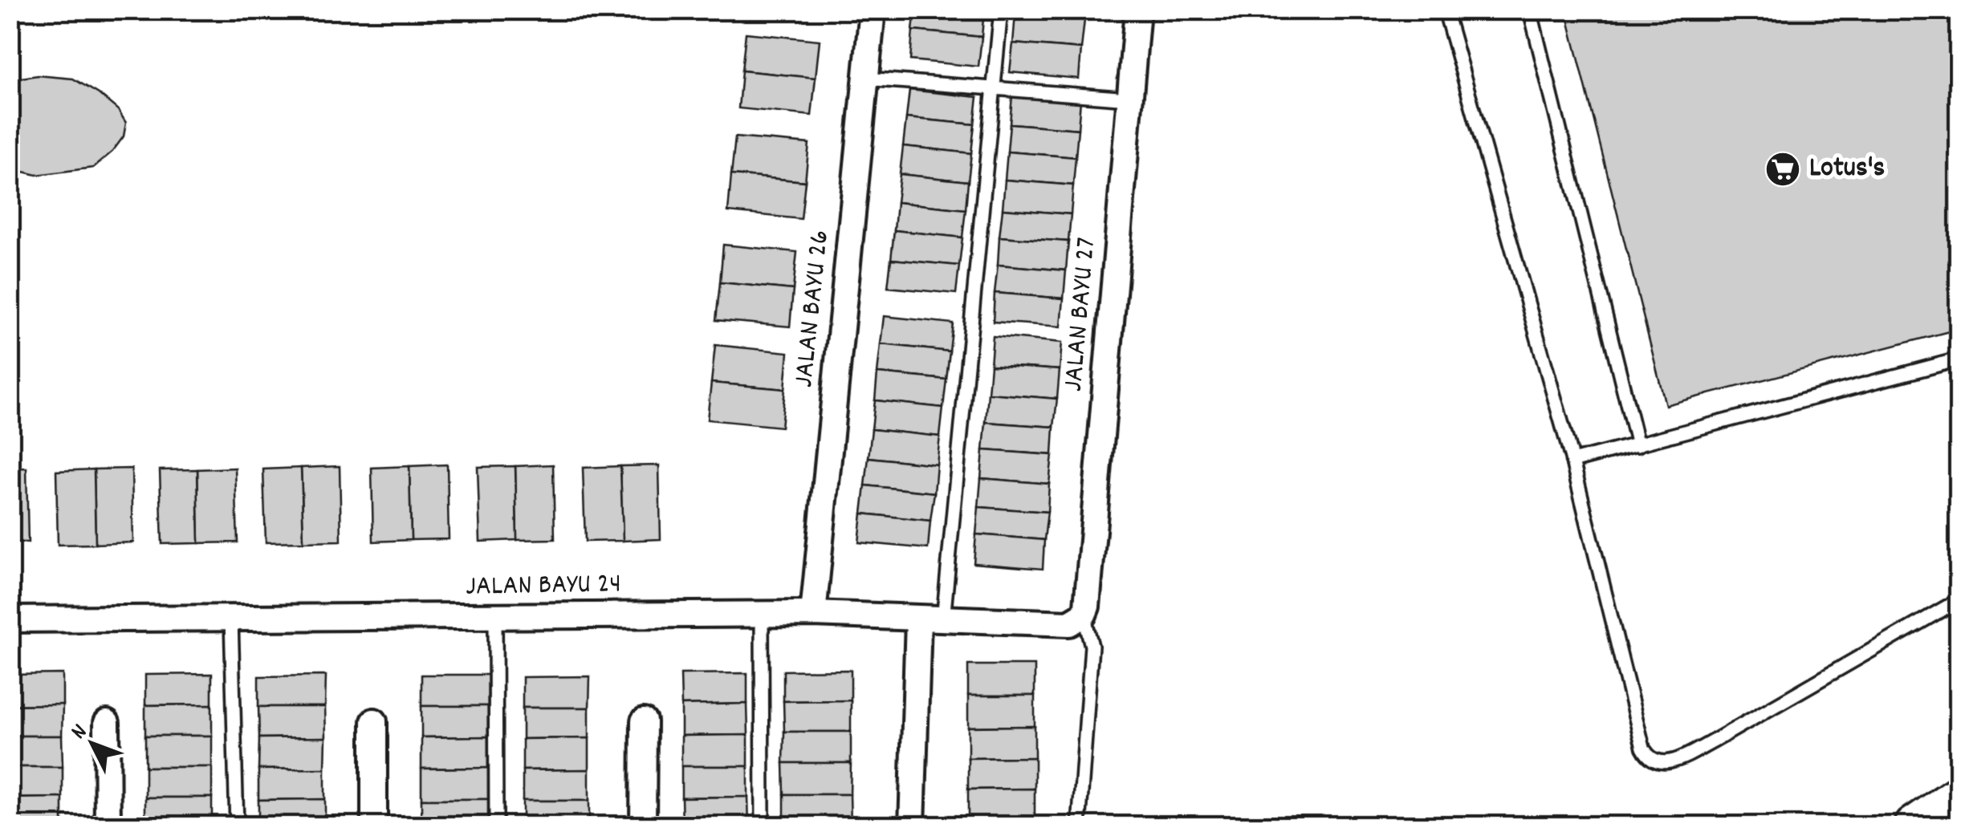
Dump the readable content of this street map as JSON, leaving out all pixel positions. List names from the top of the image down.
{
  "streets": {
    "street": ["JALAN BAYU 26", "JALAN BAYU 27", "JALAN BAYU 24"]
  },
  "crossings": [
    ["JALAN BAYU 26", "JALAN BAYU 24"],
    ["JALAN BAYU 27", "JALAN BAYU 24"]
  ],
  "places": {
    "supermarket": ["Lotus's"]
  },
  "north": "top left"
}
